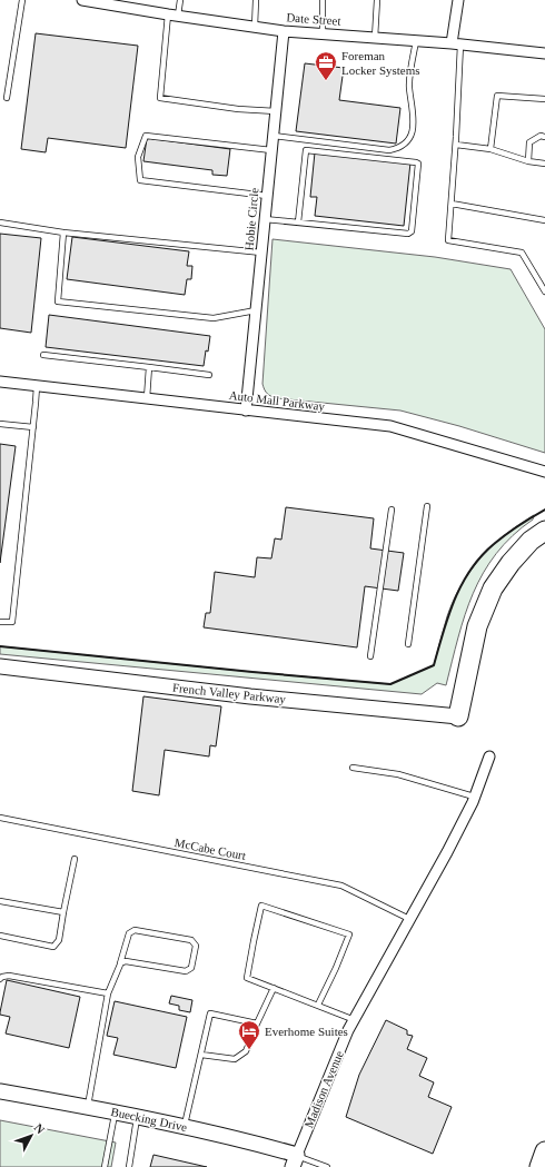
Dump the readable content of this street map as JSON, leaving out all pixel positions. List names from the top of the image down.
{
  "streets": {
    "main road": ["French Valley Parkway", "Buecking Drive"],
    "street": [
      "Date Street",
      "Hobie Circle",
      "Auto Mall Parkway",
      "Madison Avenue"
    ],
    "lane": ["McCabe Court"]
  },
  "crossings": [
    ["Date Street", "Hobie Circle"],
    ["Hobie Circle", "Auto Mall Parkway"],
    ["McCabe Court", "Madison Avenue"],
    ["Madison Avenue", "Buecking Drive"]
  ],
  "places": {
    "office": ["Foreman Locker Systems"],
    "hotel": ["Everhome Suites"]
  },
  "north": "top right"
}
